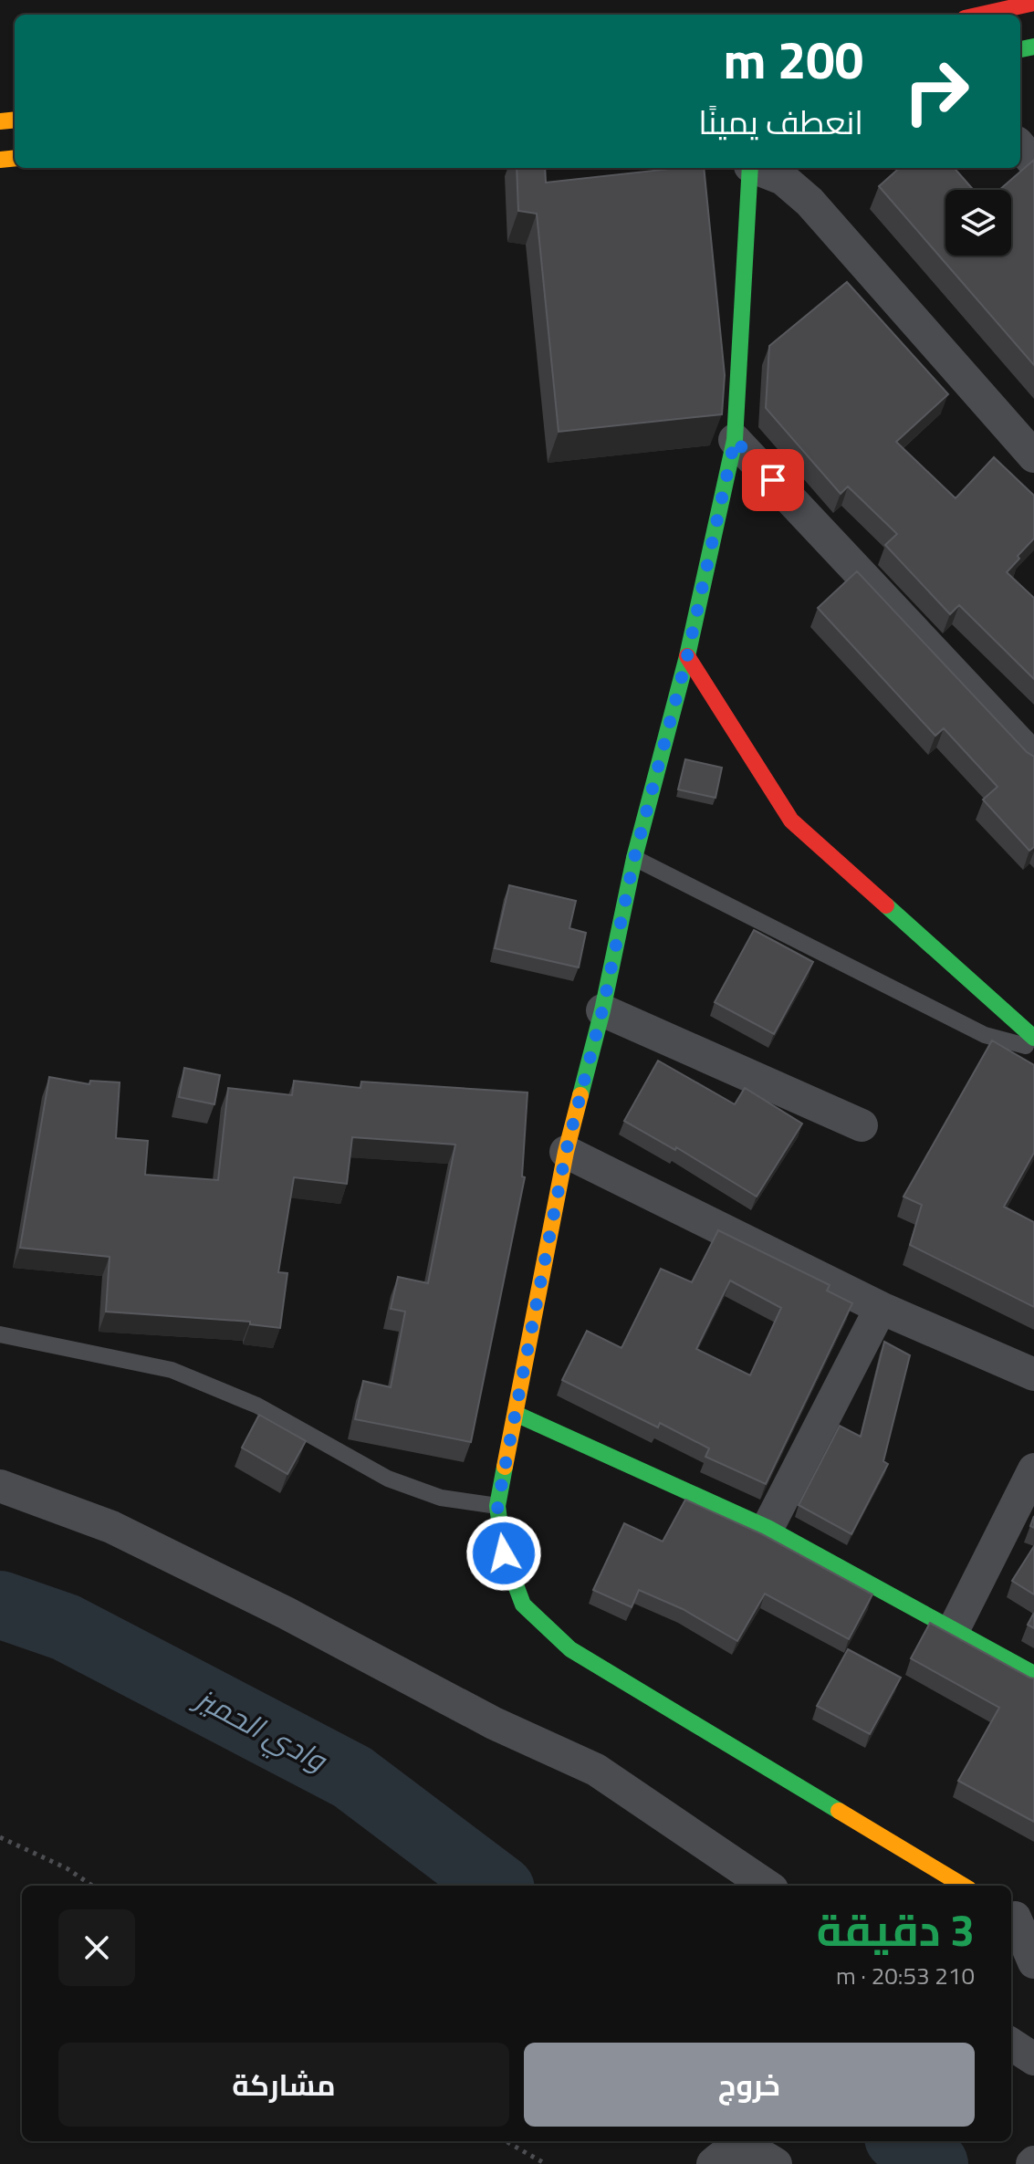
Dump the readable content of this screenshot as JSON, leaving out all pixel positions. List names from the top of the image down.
{
  "water": ["وادي الحميز"],
  "page": {
    "turn": ["200 m", "انعطف يمينًا"],
    "heading": ["3 دقيقة", "210 m · 20:53"],
    "buttons": ["خروج", "مشاركة"]
  }
}
